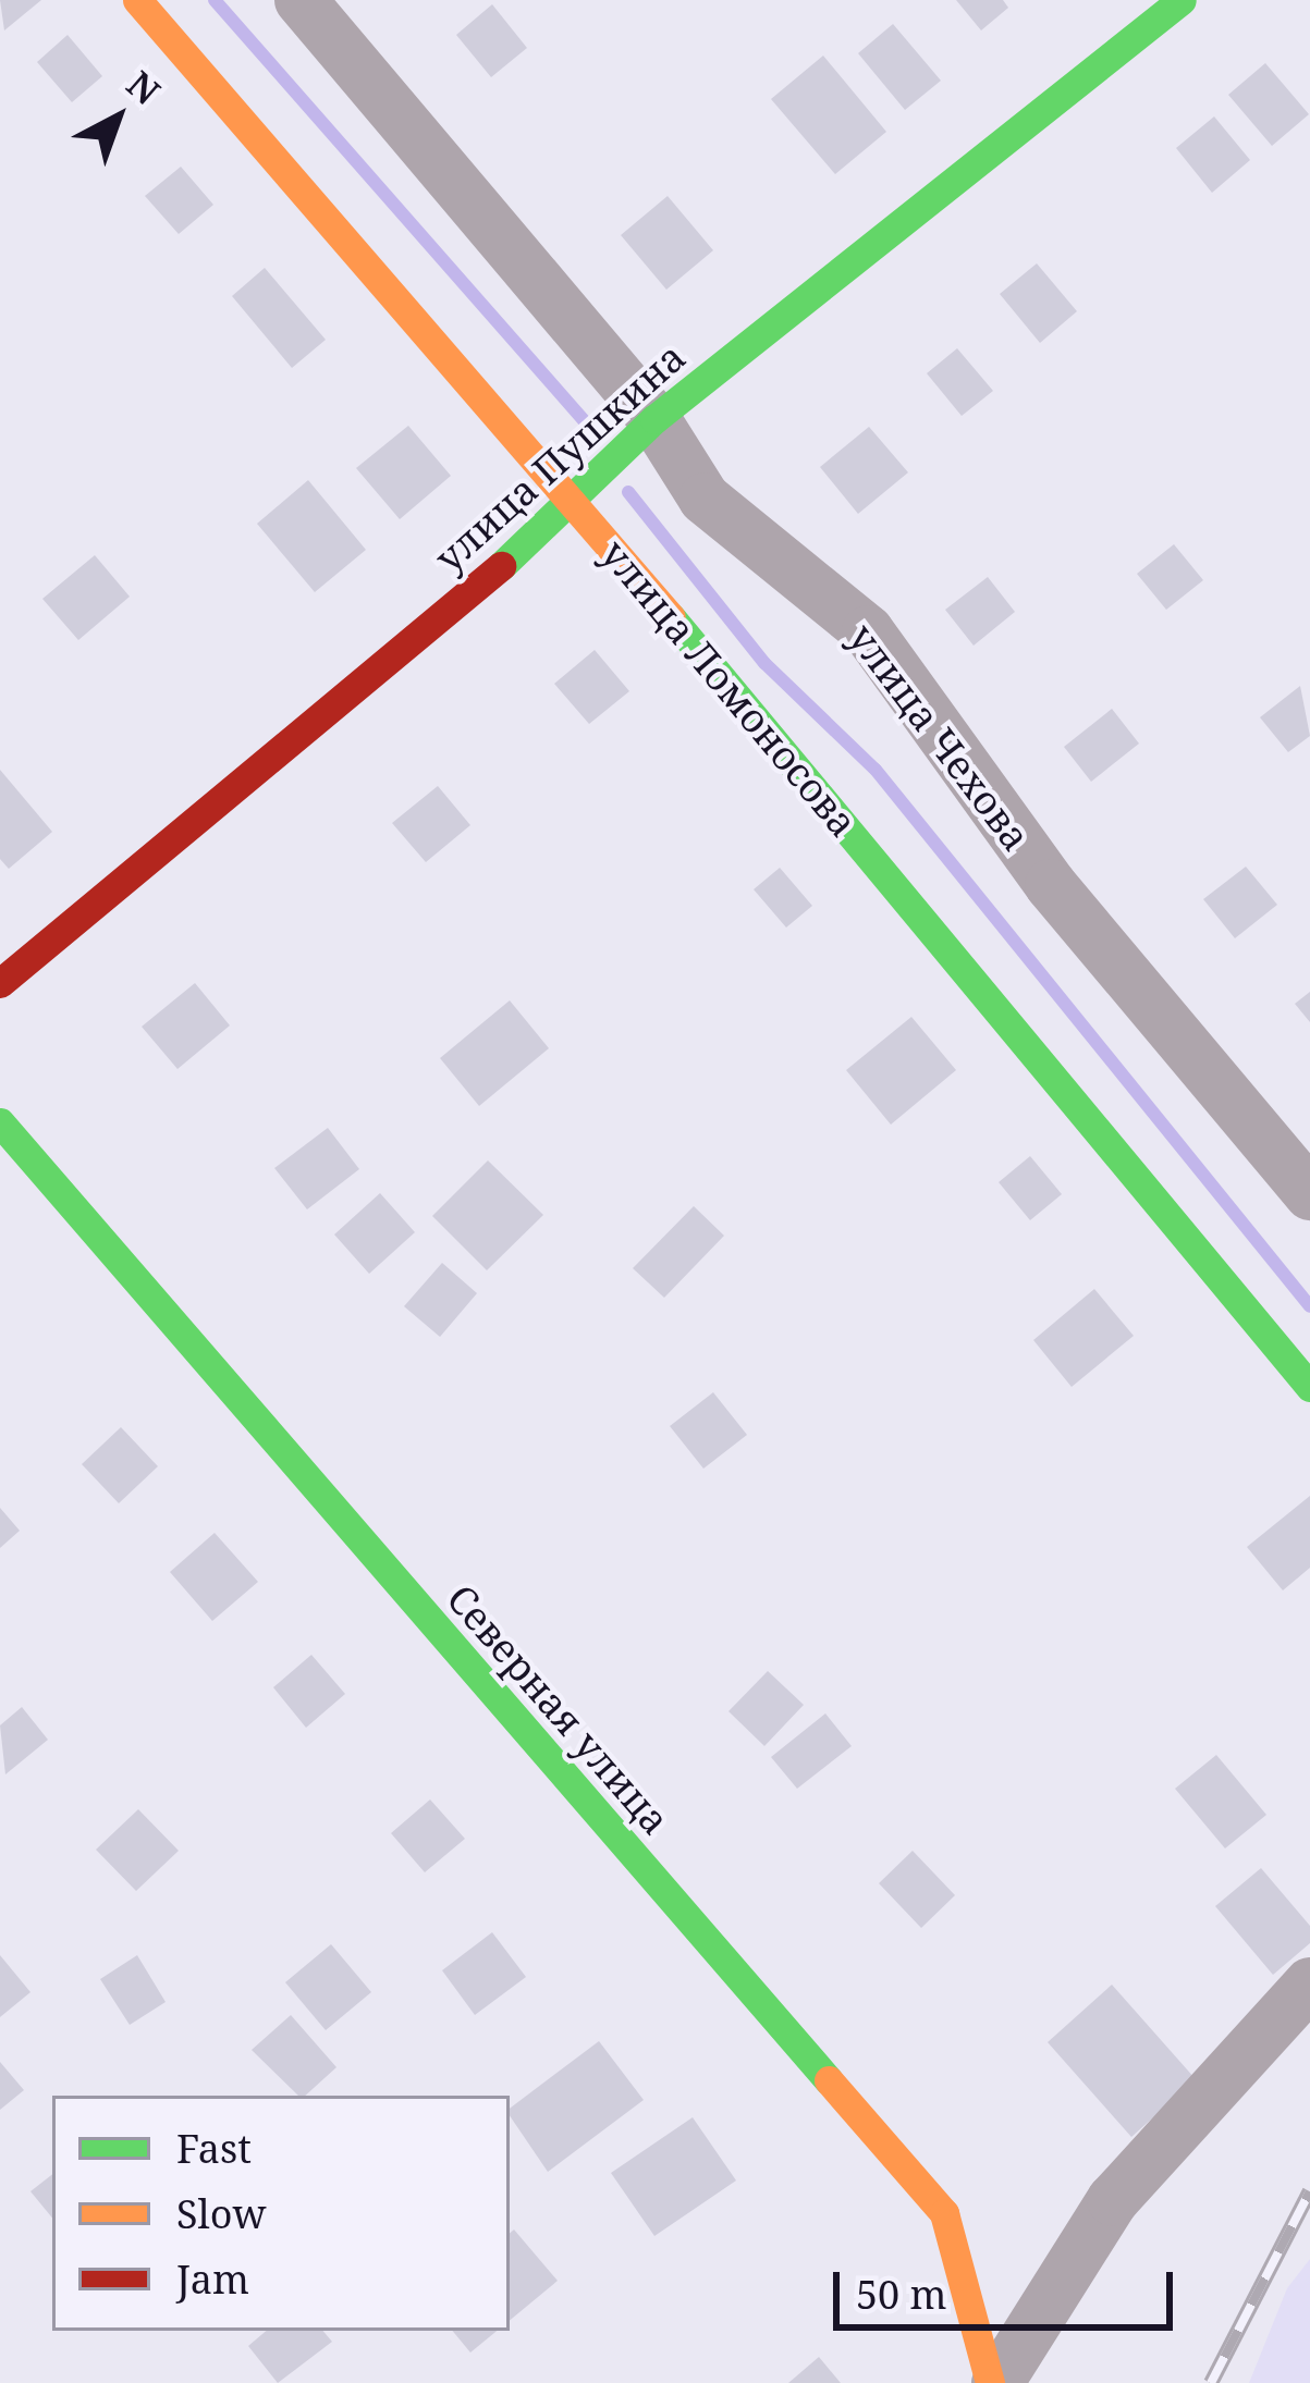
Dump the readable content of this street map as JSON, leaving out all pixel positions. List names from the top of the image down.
{
  "streets": {
    "street": [
      "улица Пушкина",
      "улица Ломоносова",
      "улица Чехова",
      "Северная улица"
    ]
  },
  "crossings": [
    ["улица Пушкина", "улица Ломоносова"],
    ["улица Пушкина", "улица Чехова"]
  ],
  "legend": ["Fast", "Slow", "Jam"],
  "scale_bar": "50 m",
  "north": "top right"
}
